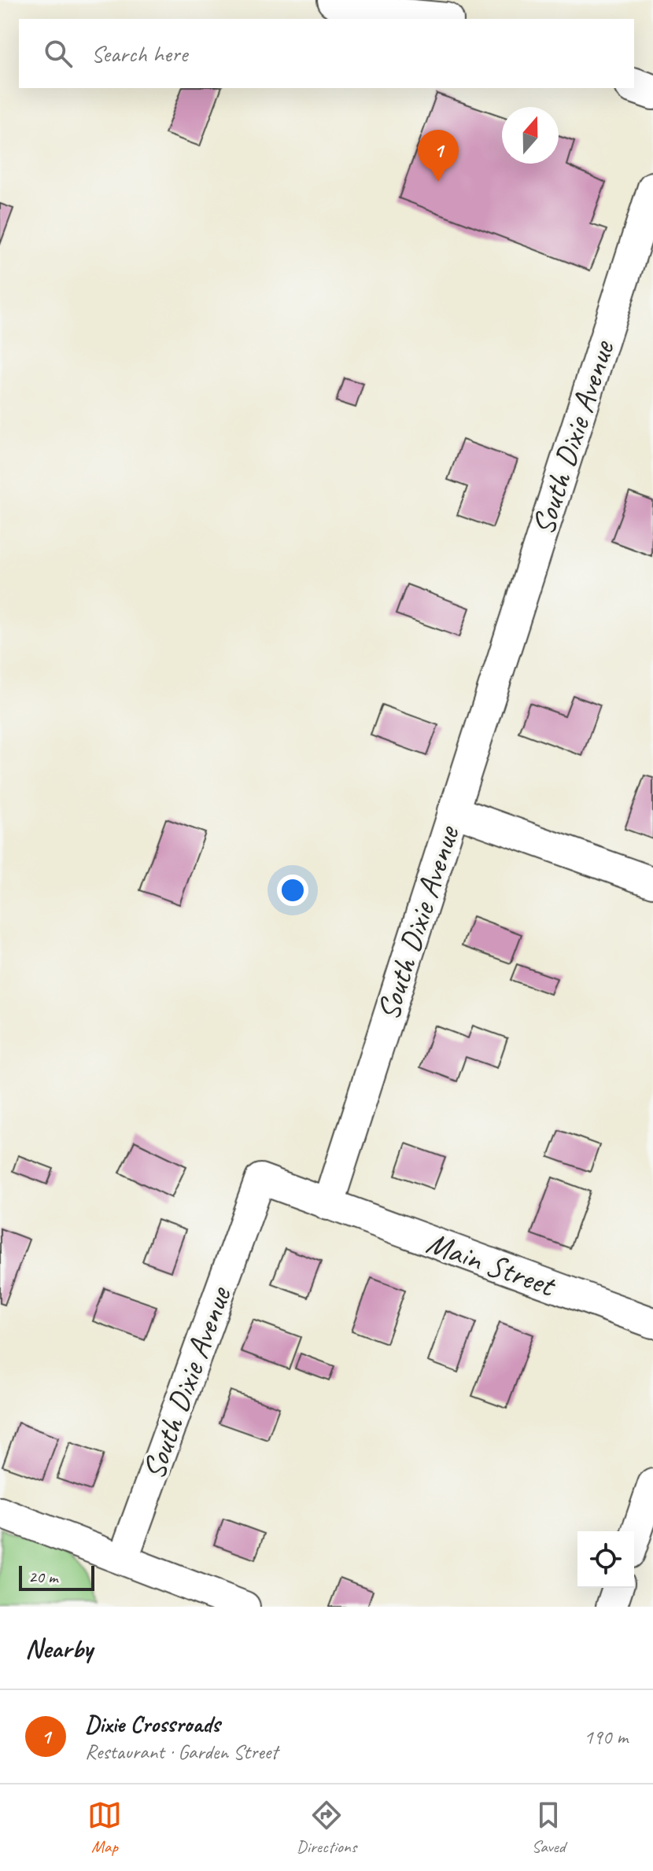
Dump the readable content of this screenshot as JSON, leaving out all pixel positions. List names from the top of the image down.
{
  "streets": {
    "street": ["South Dixie Avenue", "Main Street"]
  },
  "crossings": [
    ["South Dixie Avenue", "Main Street"]
  ],
  "scale_bar": "20 m",
  "north": "top",
  "page": {
    "search": "Search here",
    "pins": "1",
    "scale": "20 m",
    "heading": "Nearby",
    "list": [
      {
        "mark": "1",
        "name": "Dixie Crossroads",
        "note": "Restaurant · Garden Street",
        "value": "190 m"
      }
    ],
    "nav": ["Map", "Directions", "Saved"]
  }
}
